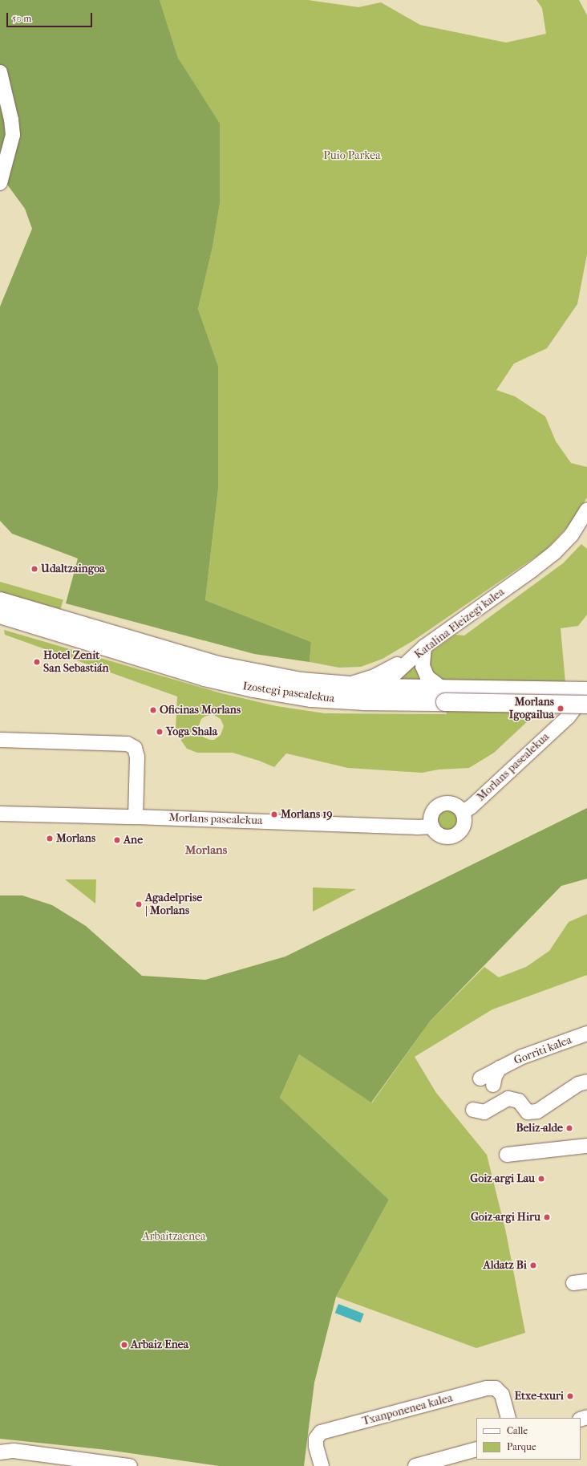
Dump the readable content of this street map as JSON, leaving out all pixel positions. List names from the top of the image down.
{
  "streets": {
    "main road": ["Izostegi pasealekua"],
    "street": [
      "Katalina Eleizegi kalea",
      "Morlans pasealekua",
      "Gorriti kalea",
      "Txanponenea kalea"
    ]
  },
  "crossings": [
    ["Katalina Eleizegi kalea", "Izostegi pasealekua"],
    ["Izostegi pasealekua", "Morlans pasealekua"]
  ],
  "districts": ["Morlans"],
  "parks": ["Puio Parkea", "Arbaitzaenea"],
  "places": [
    "Udaltzaingoa",
    "Hotel Zenit San Sebastián",
    "Morlans Igogailua",
    "Oficinas Morlans",
    "Yoga Shala",
    "Morlans 19",
    "Morlans",
    "Ane",
    "Agadelprise | Morlans",
    "Beliz-alde",
    "Goiz-argi Lau",
    "Goiz-argi Hiru",
    "Aldatz Bi",
    "Arbaiz Enea",
    "Etxe-txuri"
  ],
  "legend": ["Calle", "Parque"],
  "scale_bar": "50 m"
}
